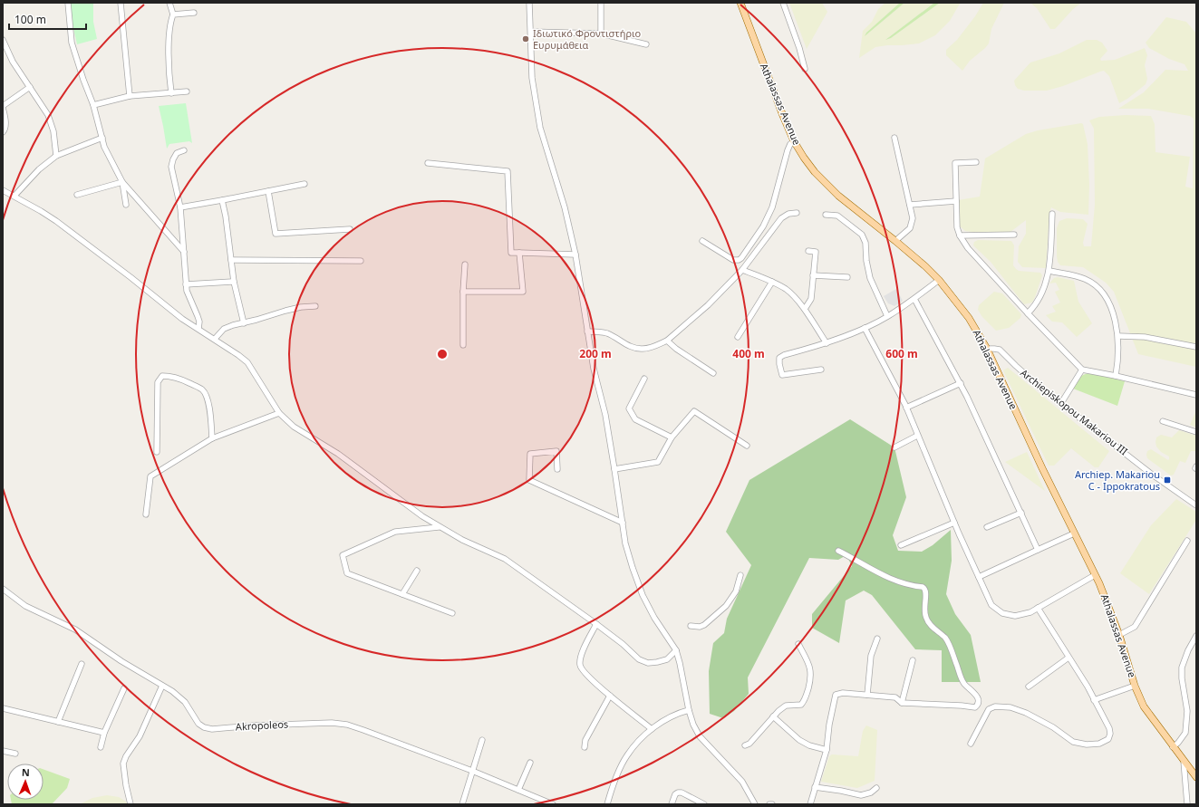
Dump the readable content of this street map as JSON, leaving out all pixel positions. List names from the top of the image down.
{
  "streets": {
    "main road": ["Athalassas Avenue"],
    "street": ["Archiepiskopou Makariou III", "Akropoleos"]
  },
  "crossings": [
    ["Athalassas Avenue", "Archiepiskopou Makariou III"]
  ],
  "places": {
    "other": ["Ιδιωτικό Φροντιστήριο Ευρυμάθεια"],
    "transit": ["Archiep. Makariou C - Ippokratous"]
  },
  "scale_bar": "100 m",
  "north": "top",
  "rings": ["200 m", "400 m", "600 m"]
}
